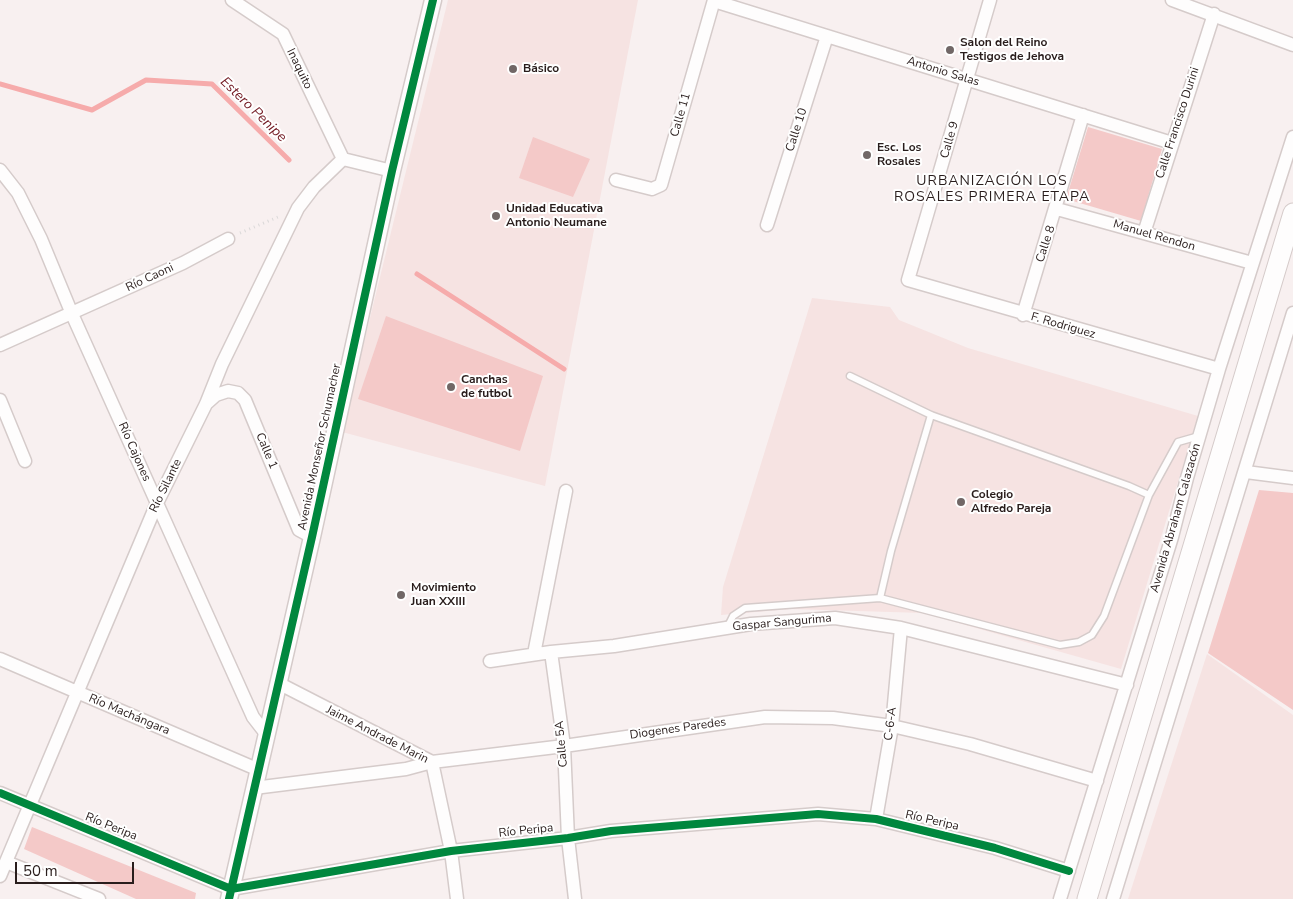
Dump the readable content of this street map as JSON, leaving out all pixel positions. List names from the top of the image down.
{
  "streets": {
    "main road": ["Avenida Abraham Calazacón"],
    "street": [
      "Inaquito",
      "Antonio Salas",
      "Calle 11",
      "Calle Francisco Durini",
      "Calle 10",
      "Calle 9",
      "Manuel Rendon",
      "Calle 8",
      "Río Caoni",
      "F. Rodriguez",
      "Avenida Monseñor Schumacher",
      "Calle 1",
      "Río Cajones",
      "Río Silante",
      "Gaspar Sangurima",
      "Río Machángara",
      "C-6-A",
      "Diogenes Paredes",
      "Jaime Andrade Marin",
      "Calle 5A",
      "Río Peripa"
    ]
  },
  "crossings": [
    ["Inaquito", "Río Silante"],
    ["Antonio Salas", "Calle 11"],
    ["Antonio Salas", "Calle Francisco Durini"],
    ["Antonio Salas", "Calle 10"],
    ["Antonio Salas", "Calle 9"],
    ["Antonio Salas", "Calle 8"],
    ["Calle Francisco Durini", "Manuel Rendon"],
    ["Calle 9", "F. Rodriguez"],
    ["Manuel Rendon", "Calle 8"],
    ["Manuel Rendon", "Avenida Abraham Calazacón"],
    ["Calle 8", "F. Rodriguez"],
    ["Río Caoni", "Río Cajones"],
    ["F. Rodriguez", "Avenida Abraham Calazacón"],
    ["Avenida Monseñor Schumacher", "Calle 1"],
    ["Avenida Monseñor Schumacher", "Río Cajones"],
    ["Avenida Monseñor Schumacher", "Río Machángara"],
    ["Avenida Monseñor Schumacher", "Diogenes Paredes"],
    ["Avenida Monseñor Schumacher", "Jaime Andrade Marin"],
    ["Avenida Monseñor Schumacher", "Río Peripa"],
    ["Calle 1", "Río Silante"],
    ["Río Cajones", "Río Silante"],
    ["Río Silante", "Río Machángara"],
    ["Río Silante", "Río Peripa"],
    ["Avenida Abraham Calazacón", "Gaspar Sangurima"],
    ["Avenida Abraham Calazacón", "Diogenes Paredes"],
    ["Avenida Abraham Calazacón", "Río Peripa"],
    ["Gaspar Sangurima", "C-6-A"],
    ["Gaspar Sangurima", "Calle 5A"],
    ["C-6-A", "Diogenes Paredes"],
    ["C-6-A", "Río Peripa"],
    ["Diogenes Paredes", "Jaime Andrade Marin"],
    ["Diogenes Paredes", "Calle 5A"],
    ["Jaime Andrade Marin", "Río Peripa"],
    ["Calle 5A", "Río Peripa"]
  ],
  "districts": ["URBANIZACIÓN LOS ROSALES PRIMERA ETAPA"],
  "water": ["Estero Penipe"],
  "places": [
    "Salon del Reino Testigos de Jehova",
    "Básico",
    "Esc. Los Rosales",
    "Unidad Educativa Antonio Neumane",
    "Canchas de futbol",
    "Colegio Alfredo Pareja",
    "Movimiento Juan XXIII"
  ],
  "scale_bar": "50 m"
}
